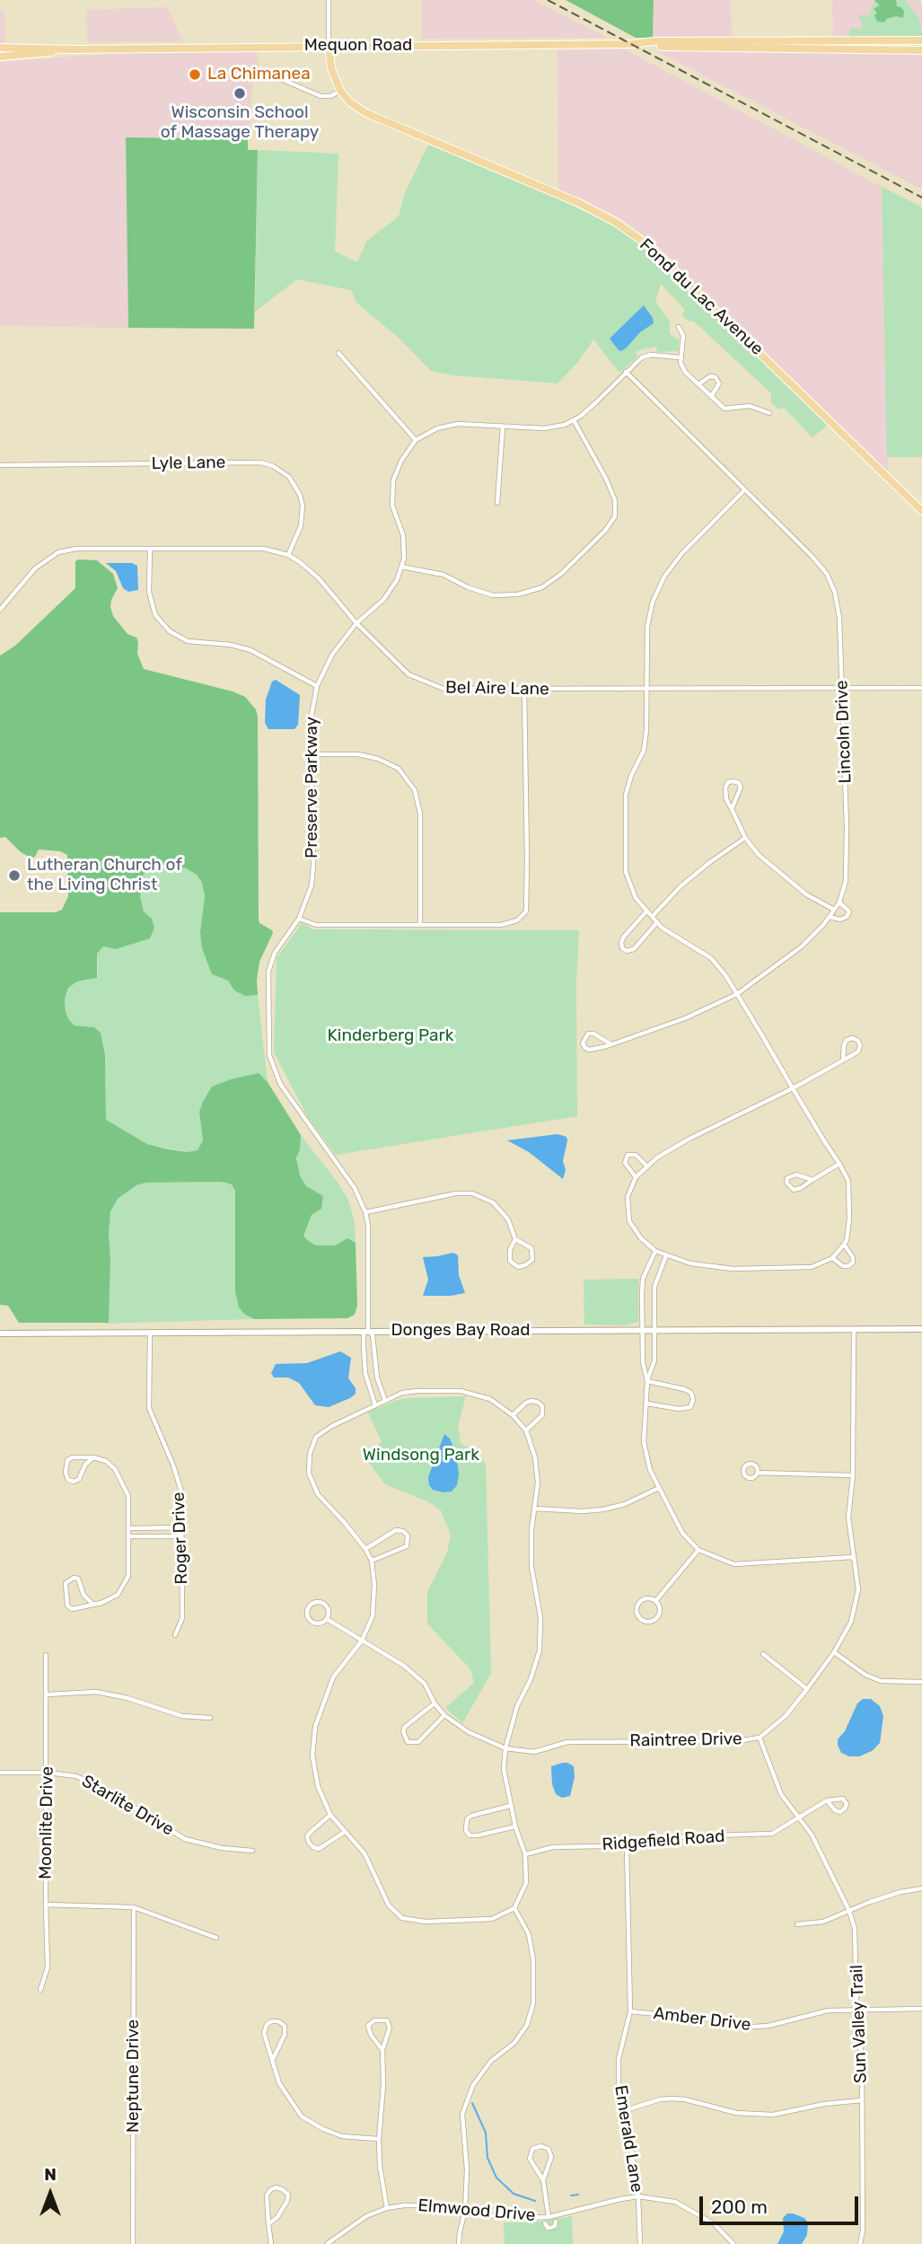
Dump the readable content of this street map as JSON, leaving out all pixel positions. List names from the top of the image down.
{
  "streets": {
    "main road": ["Mequon Road", "Fond du Lac Avenue"],
    "street": [
      "Lyle Lane",
      "Bel Aire Lane",
      "Lincoln Drive",
      "Preserve Parkway",
      "Donges Bay Road",
      "Roger Drive",
      "Raintree Drive",
      "Starlite Drive",
      "Moonlite Drive",
      "Ridgefield Road",
      "Amber Drive",
      "Sun Valley Trail",
      "Neptune Drive",
      "Emerald Lane",
      "Elmwood Drive"
    ]
  },
  "crossings": [
    ["Lyle Lane", "Bel Aire Lane"],
    ["Bel Aire Lane", "Lincoln Drive"],
    ["Bel Aire Lane", "Preserve Parkway"],
    ["Preserve Parkway", "Donges Bay Road"],
    ["Donges Bay Road", "Roger Drive"],
    ["Donges Bay Road", "Raintree Drive"],
    ["Raintree Drive", "Sun Valley Trail"],
    ["Starlite Drive", "Moonlite Drive"],
    ["Ridgefield Road", "Sun Valley Trail"],
    ["Ridgefield Road", "Emerald Lane"],
    ["Amber Drive", "Sun Valley Trail"],
    ["Amber Drive", "Emerald Lane"],
    ["Emerald Lane", "Elmwood Drive"]
  ],
  "parks": ["Kinderberg Park", "Windsong Park"],
  "places": ["La Chimanea", "Wisconsin School of Massage Therapy", "Lutheran Church of the Living Christ"],
  "scale_bar": "200 m",
  "north": "top"
}
